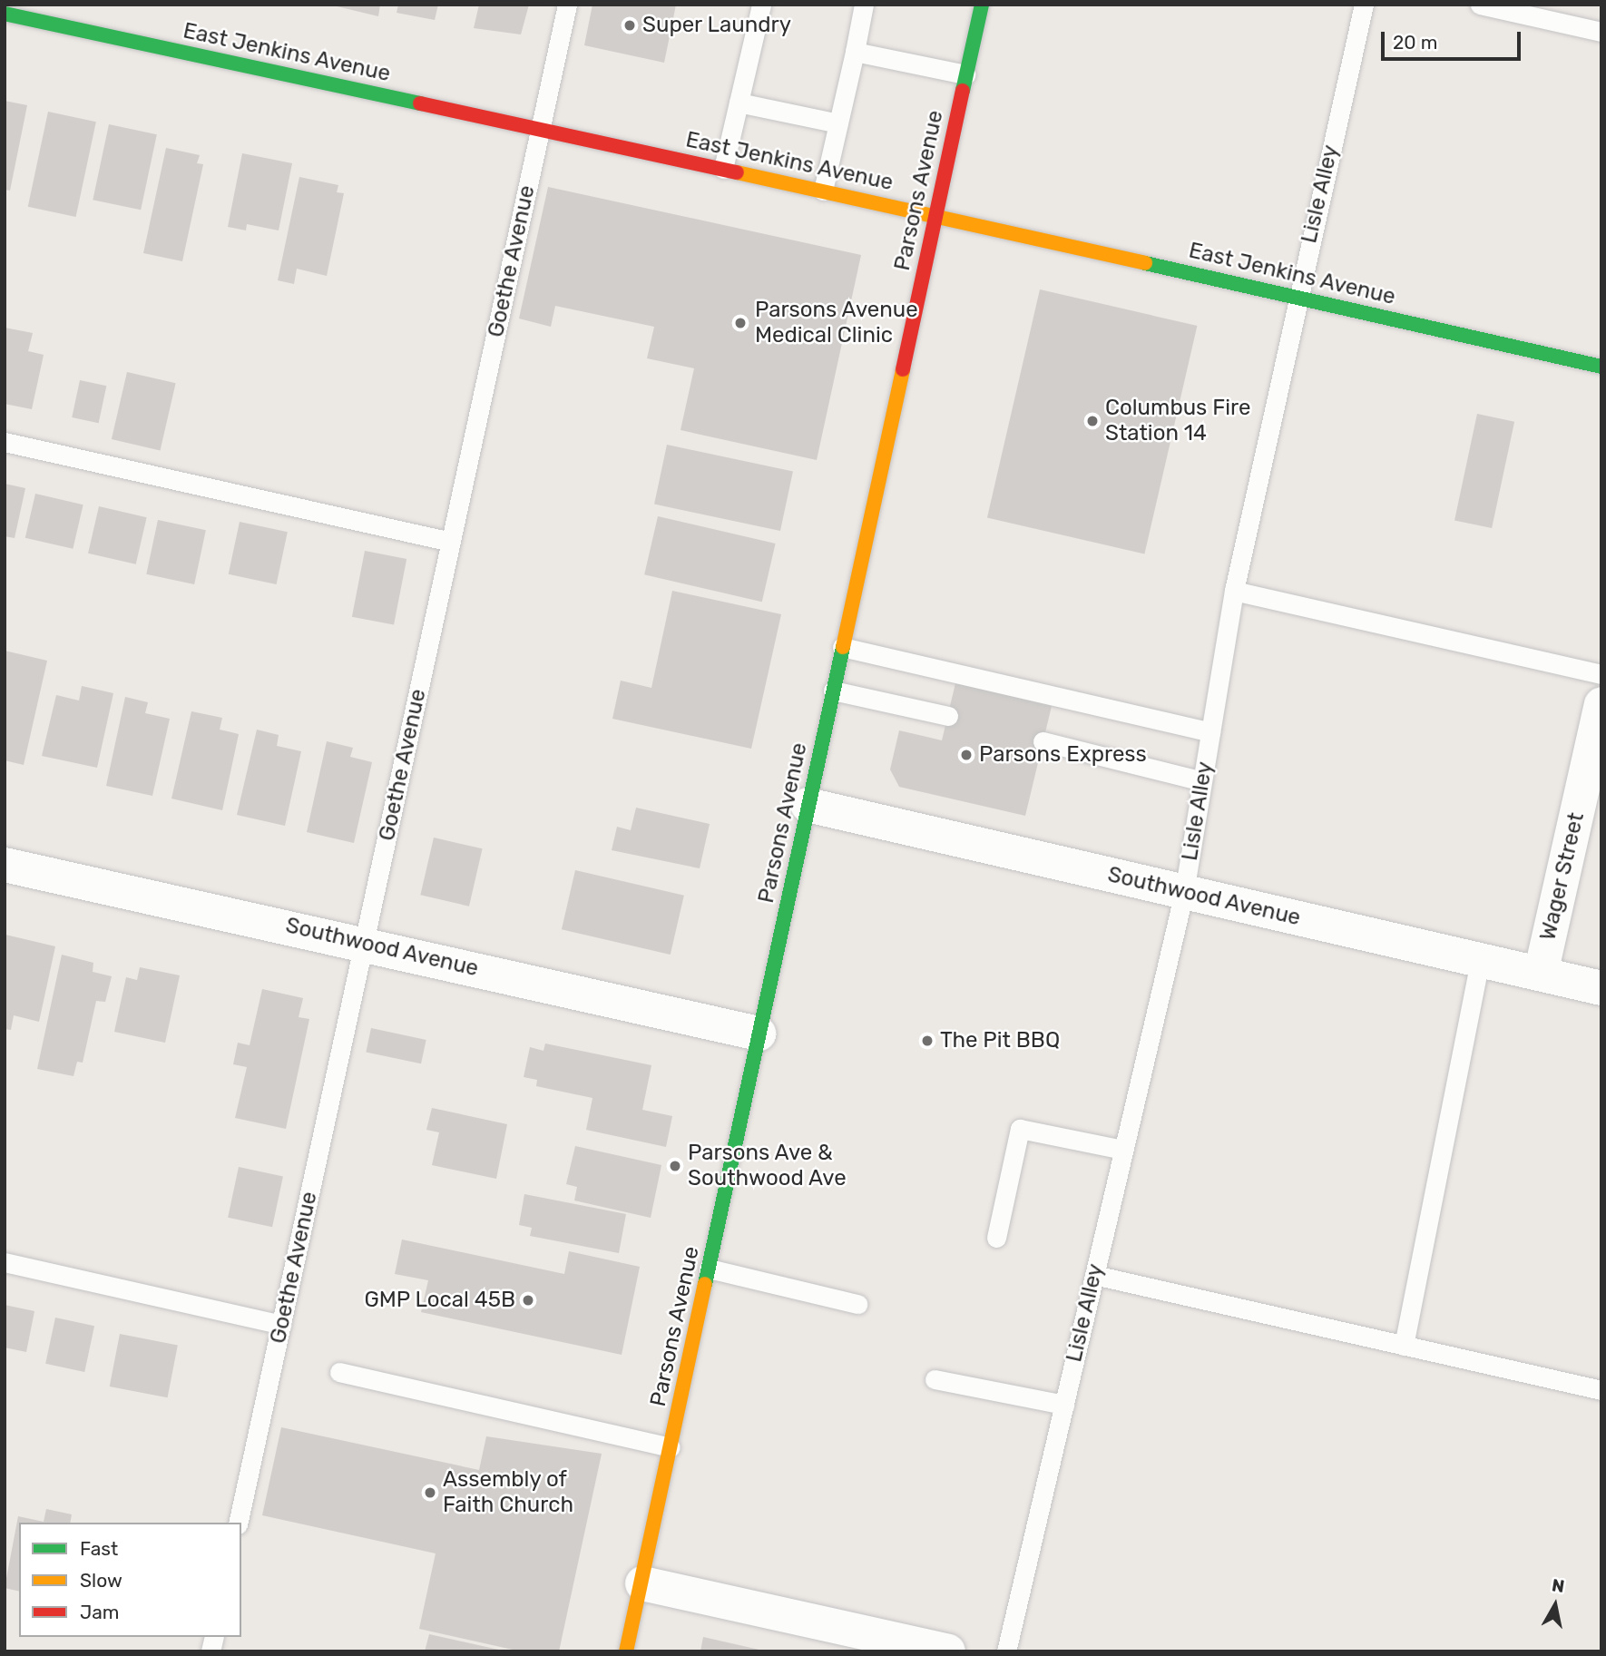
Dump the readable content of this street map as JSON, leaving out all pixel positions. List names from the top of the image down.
{
  "streets": {
    "main road": ["East Jenkins Avenue", "Parsons Avenue"],
    "street": ["Wager Street", "Southwood Avenue"],
    "lane": ["Lisle Alley", "Goethe Avenue"]
  },
  "crossings": [
    ["East Jenkins Avenue", "Parsons Avenue"],
    ["East Jenkins Avenue", "Lisle Alley"],
    ["East Jenkins Avenue", "Goethe Avenue"],
    ["Parsons Avenue", "Southwood Avenue"],
    ["Lisle Alley", "Southwood Avenue"],
    ["Goethe Avenue", "Southwood Avenue"],
    ["Wager Street", "Southwood Avenue"]
  ],
  "places": [
    "Super Laundry",
    "Parsons Avenue Medical Clinic",
    "Columbus Fire Station 14",
    "Parsons Express",
    "The Pit BBQ",
    "Parsons Ave & Southwood Ave",
    "GMP Local 45B",
    "Assembly of Faith Church"
  ],
  "legend": ["Fast", "Slow", "Jam"],
  "scale_bar": "20 m",
  "north": "top"
}
